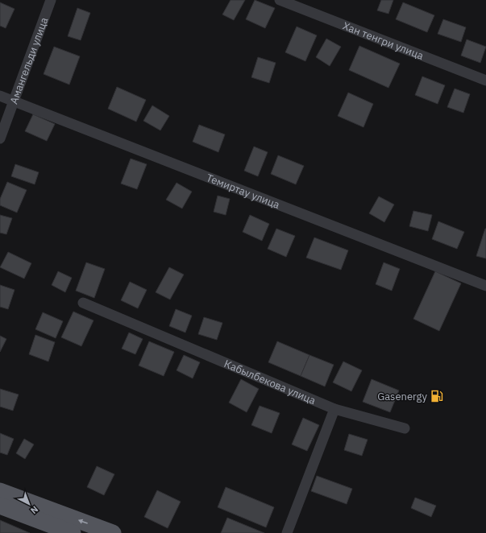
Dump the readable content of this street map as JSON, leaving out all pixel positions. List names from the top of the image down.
{
  "streets": {
    "street": [
      "Хан тенгри улица",
      "Амангельди улица",
      "Темиртау улица",
      "Кабылбекова улица"
    ]
  },
  "crossings": [
    ["Амангельди улица", "Темиртау улица"]
  ],
  "places": {
    "fuel station": ["Gasenergy"]
  },
  "north": "bottom right"
}
